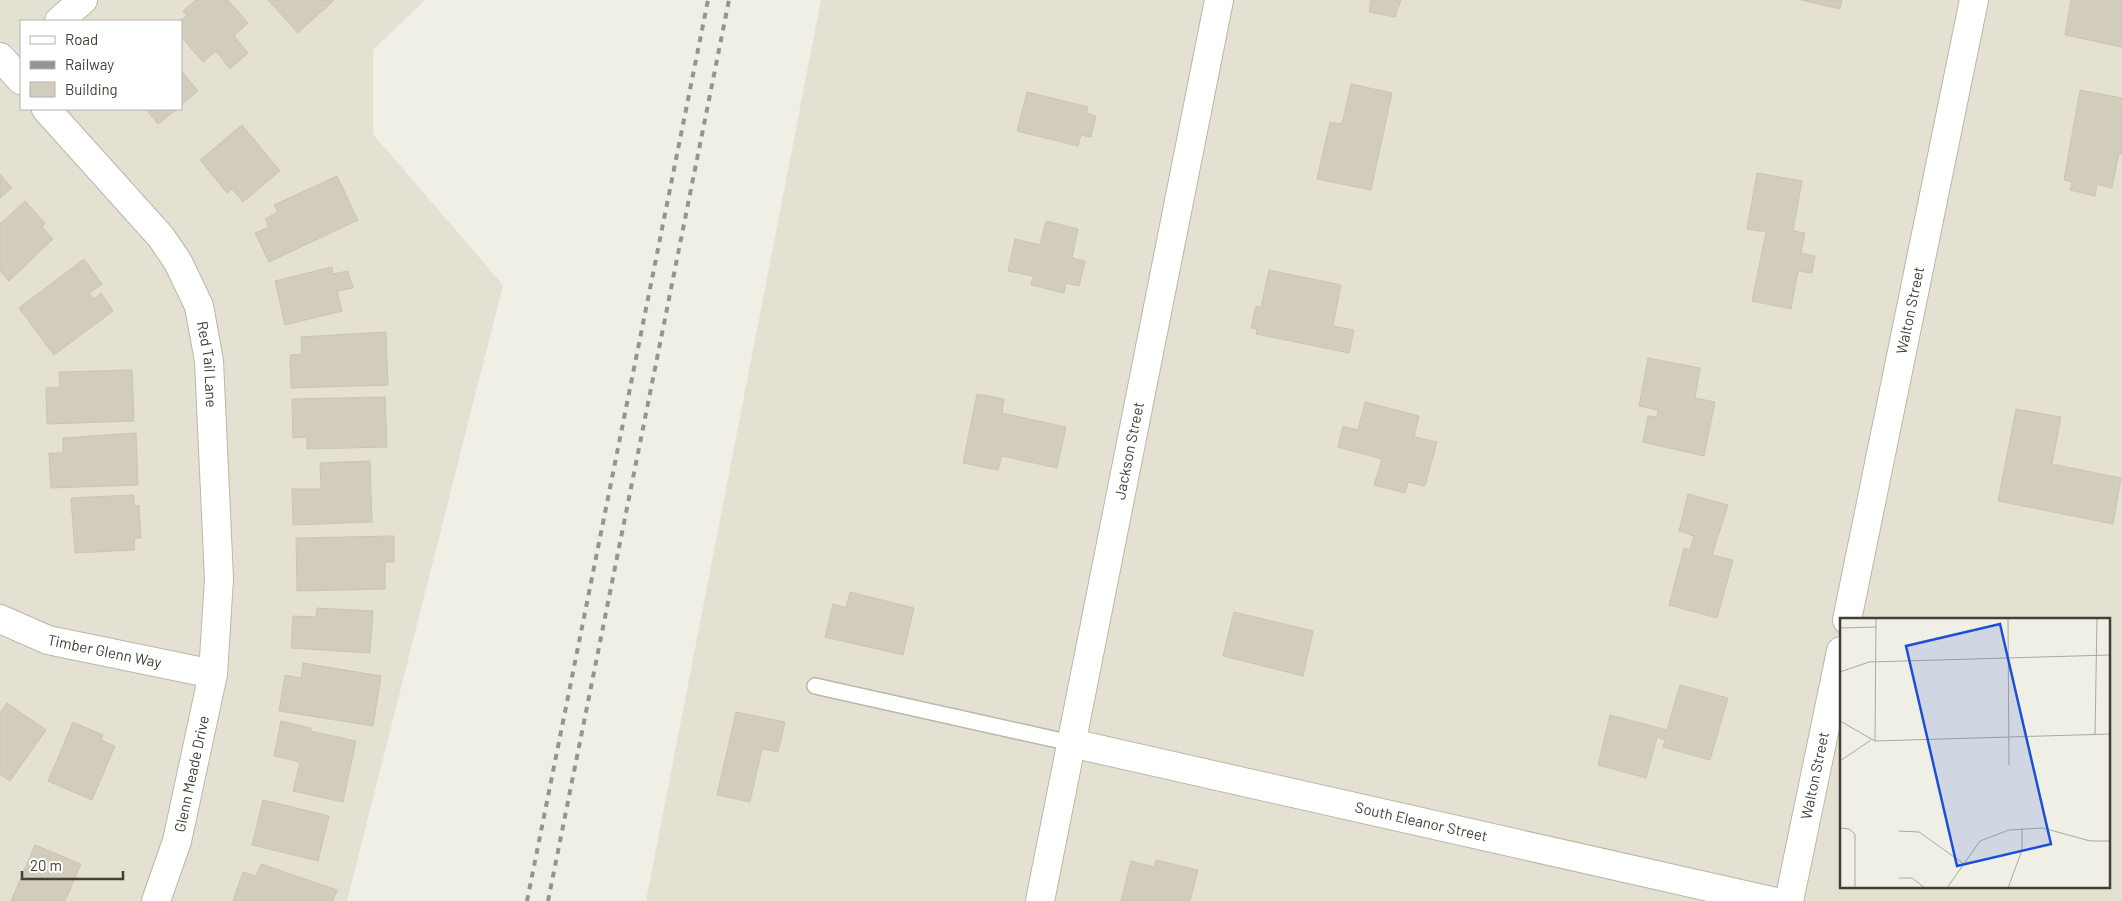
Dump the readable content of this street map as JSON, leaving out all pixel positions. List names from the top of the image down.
{
  "streets": {
    "street": [
      "Walton Street",
      "Red Tail Lane",
      "Jackson Street",
      "Timber Glenn Way",
      "Glenn Meade Drive",
      "South Eleanor Street"
    ]
  },
  "crossings": [
    ["Red Tail Lane", "Timber Glenn Way"],
    ["Red Tail Lane", "Glenn Meade Drive"],
    ["Jackson Street", "South Eleanor Street"],
    ["Timber Glenn Way", "Glenn Meade Drive"]
  ],
  "legend": ["Road", "Railway", "Building"],
  "scale_bar": "20 m"
}
